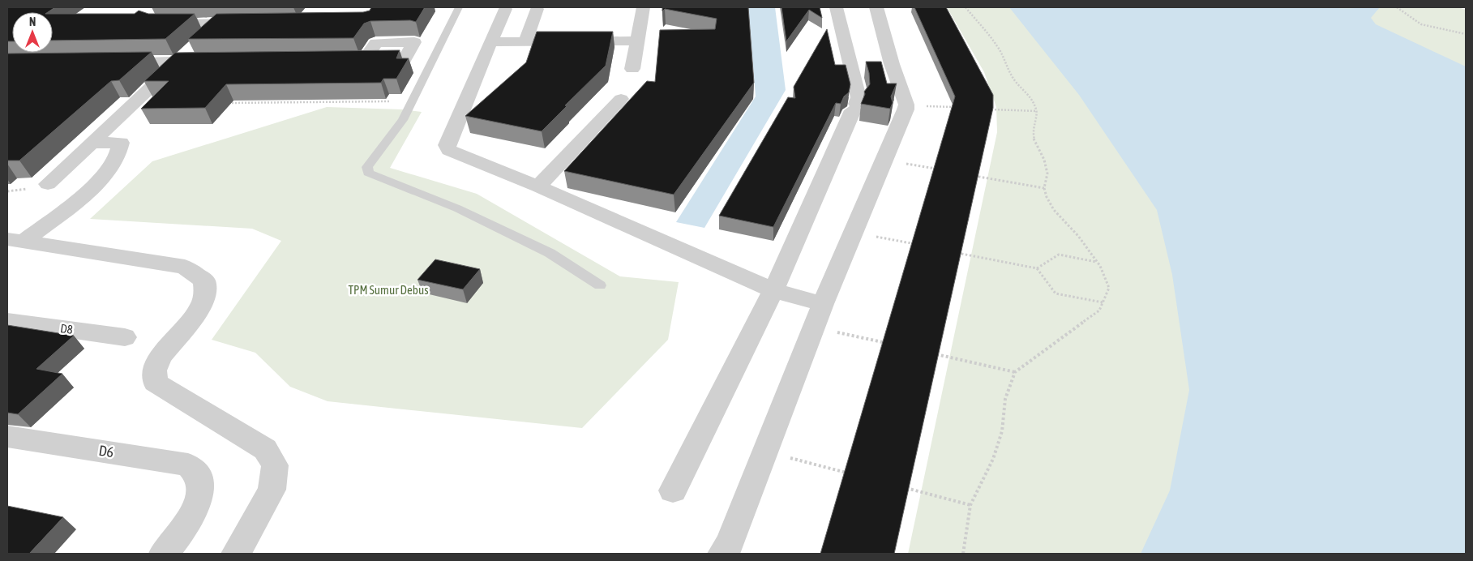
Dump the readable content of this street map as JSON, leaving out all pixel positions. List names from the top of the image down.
{
  "streets": {
    "street": ["D8", "D6"]
  },
  "parks": ["TPM Sumur Debus"],
  "north": "top"
}
